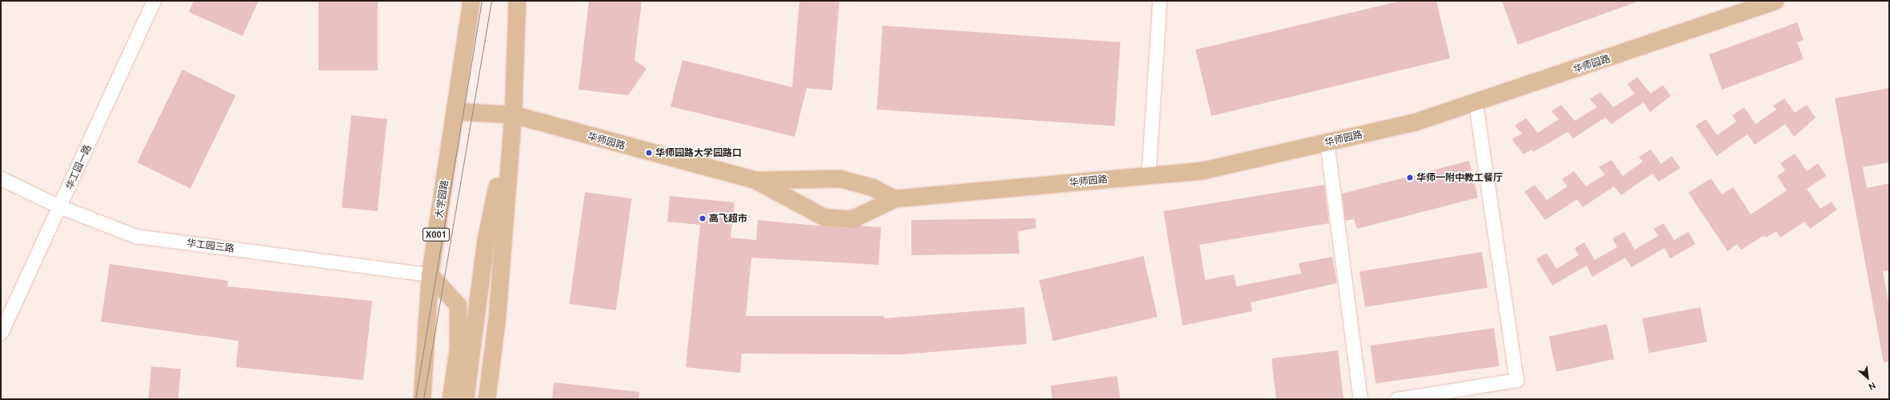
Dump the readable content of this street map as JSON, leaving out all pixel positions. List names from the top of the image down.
{
  "streets": {
    "main road": ["华师园路", "大学园路", "X001"],
    "street": ["华工园一路", "华工园三路"]
  },
  "crossings": [
    ["华师园路", "大学园路"],
    ["华工园一路", "华工园三路"],
    ["大学园路", "华工园三路"]
  ],
  "places": ["华师园路大学园路口", "华师一附中教工餐厅", "高飞超市"],
  "north": "bottom right"
}
